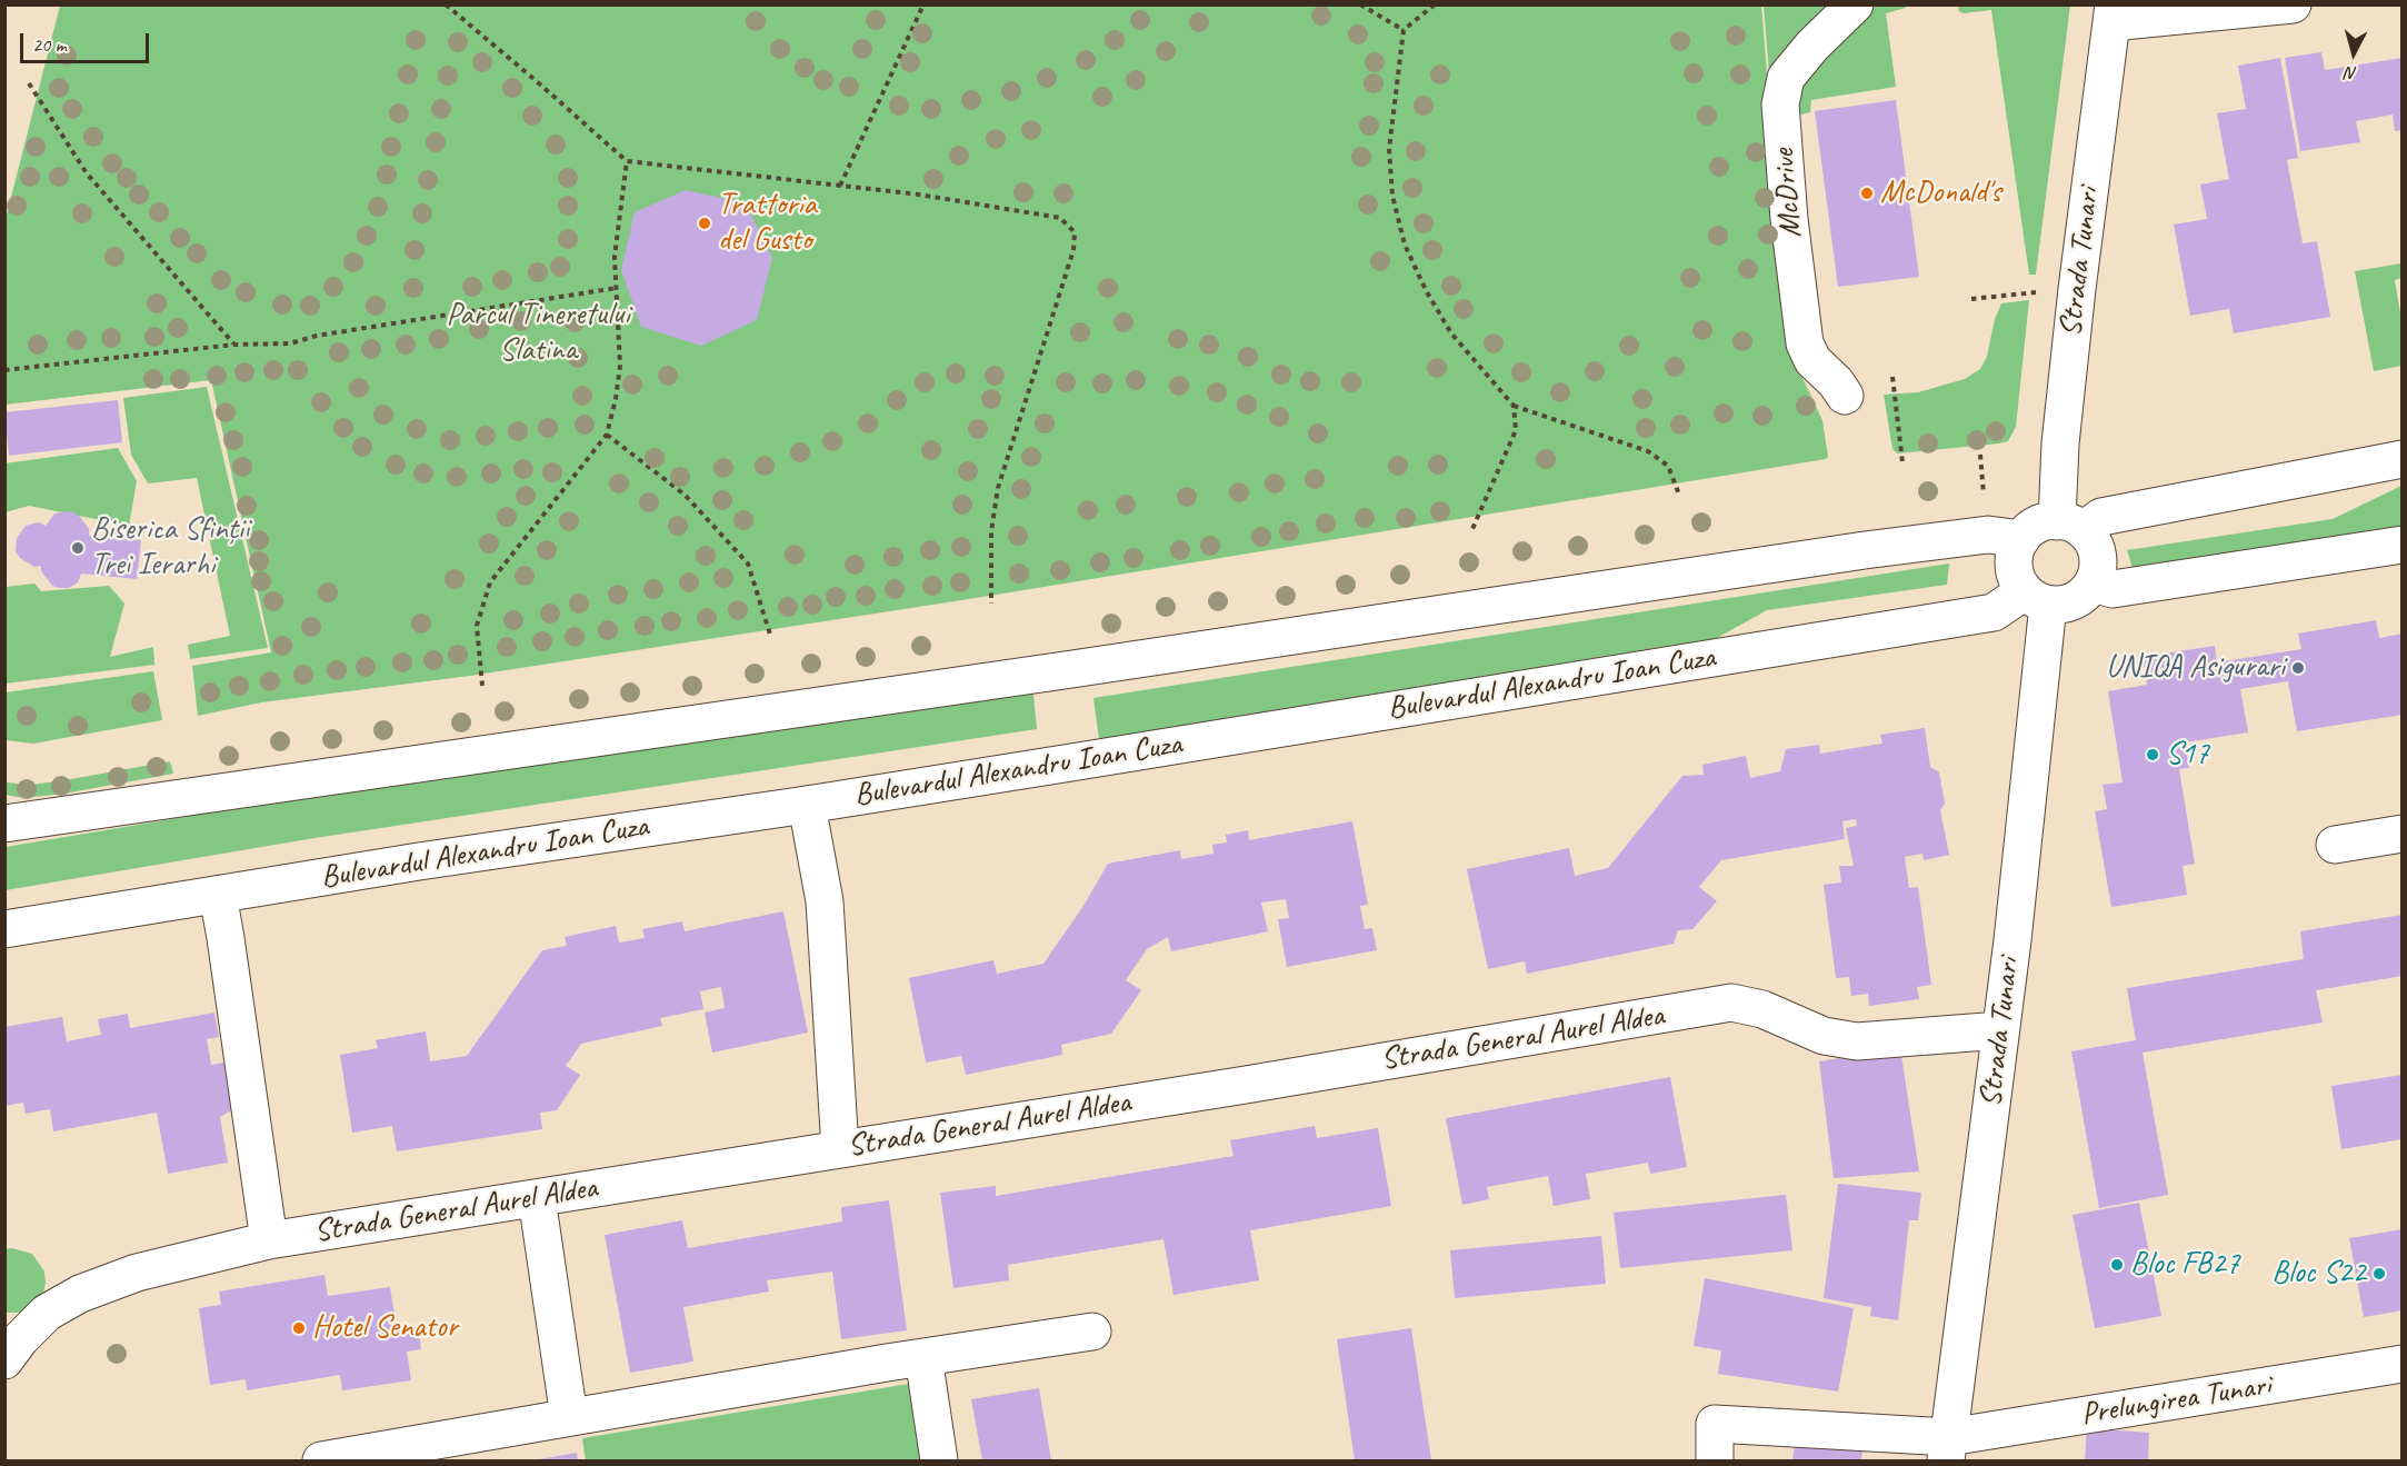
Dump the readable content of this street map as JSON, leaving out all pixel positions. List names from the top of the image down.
{
  "streets": {
    "street": [
      "McDrive",
      "Strada Tunari",
      "Bulevardul Alexandru Ioan Cuza",
      "Strada General Aurel Aldea",
      "Prelungirea Tunari"
    ]
  },
  "crossings": [
    ["Strada Tunari", "Bulevardul Alexandru Ioan Cuza"],
    ["Strada Tunari", "Strada General Aurel Aldea"],
    ["Strada Tunari", "Prelungirea Tunari"]
  ],
  "parks": ["Parcul Tineretului Slatina"],
  "places": [
    "McDonald's",
    "Trattoria del Gusto",
    "Biserica Sfinții Trei Ierarhi",
    "UNIQA Asigurari",
    "S17",
    "Bloc FB27",
    "Bloc S22",
    "Hotel Senator"
  ],
  "scale_bar": "20 m",
  "north": "bottom"
}
